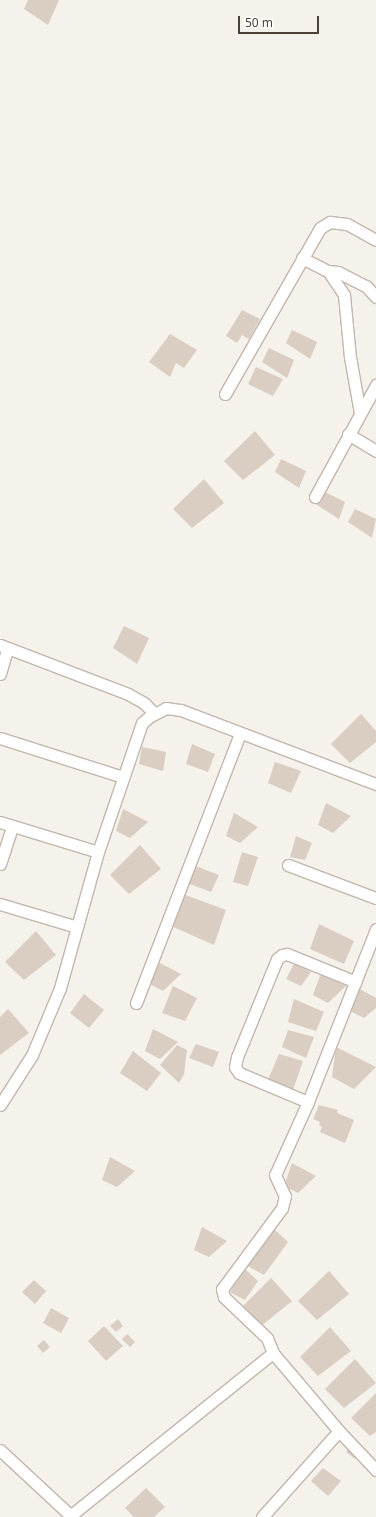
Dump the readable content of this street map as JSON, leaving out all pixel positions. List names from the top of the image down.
{
  "scale_bar": "50 m"
}
